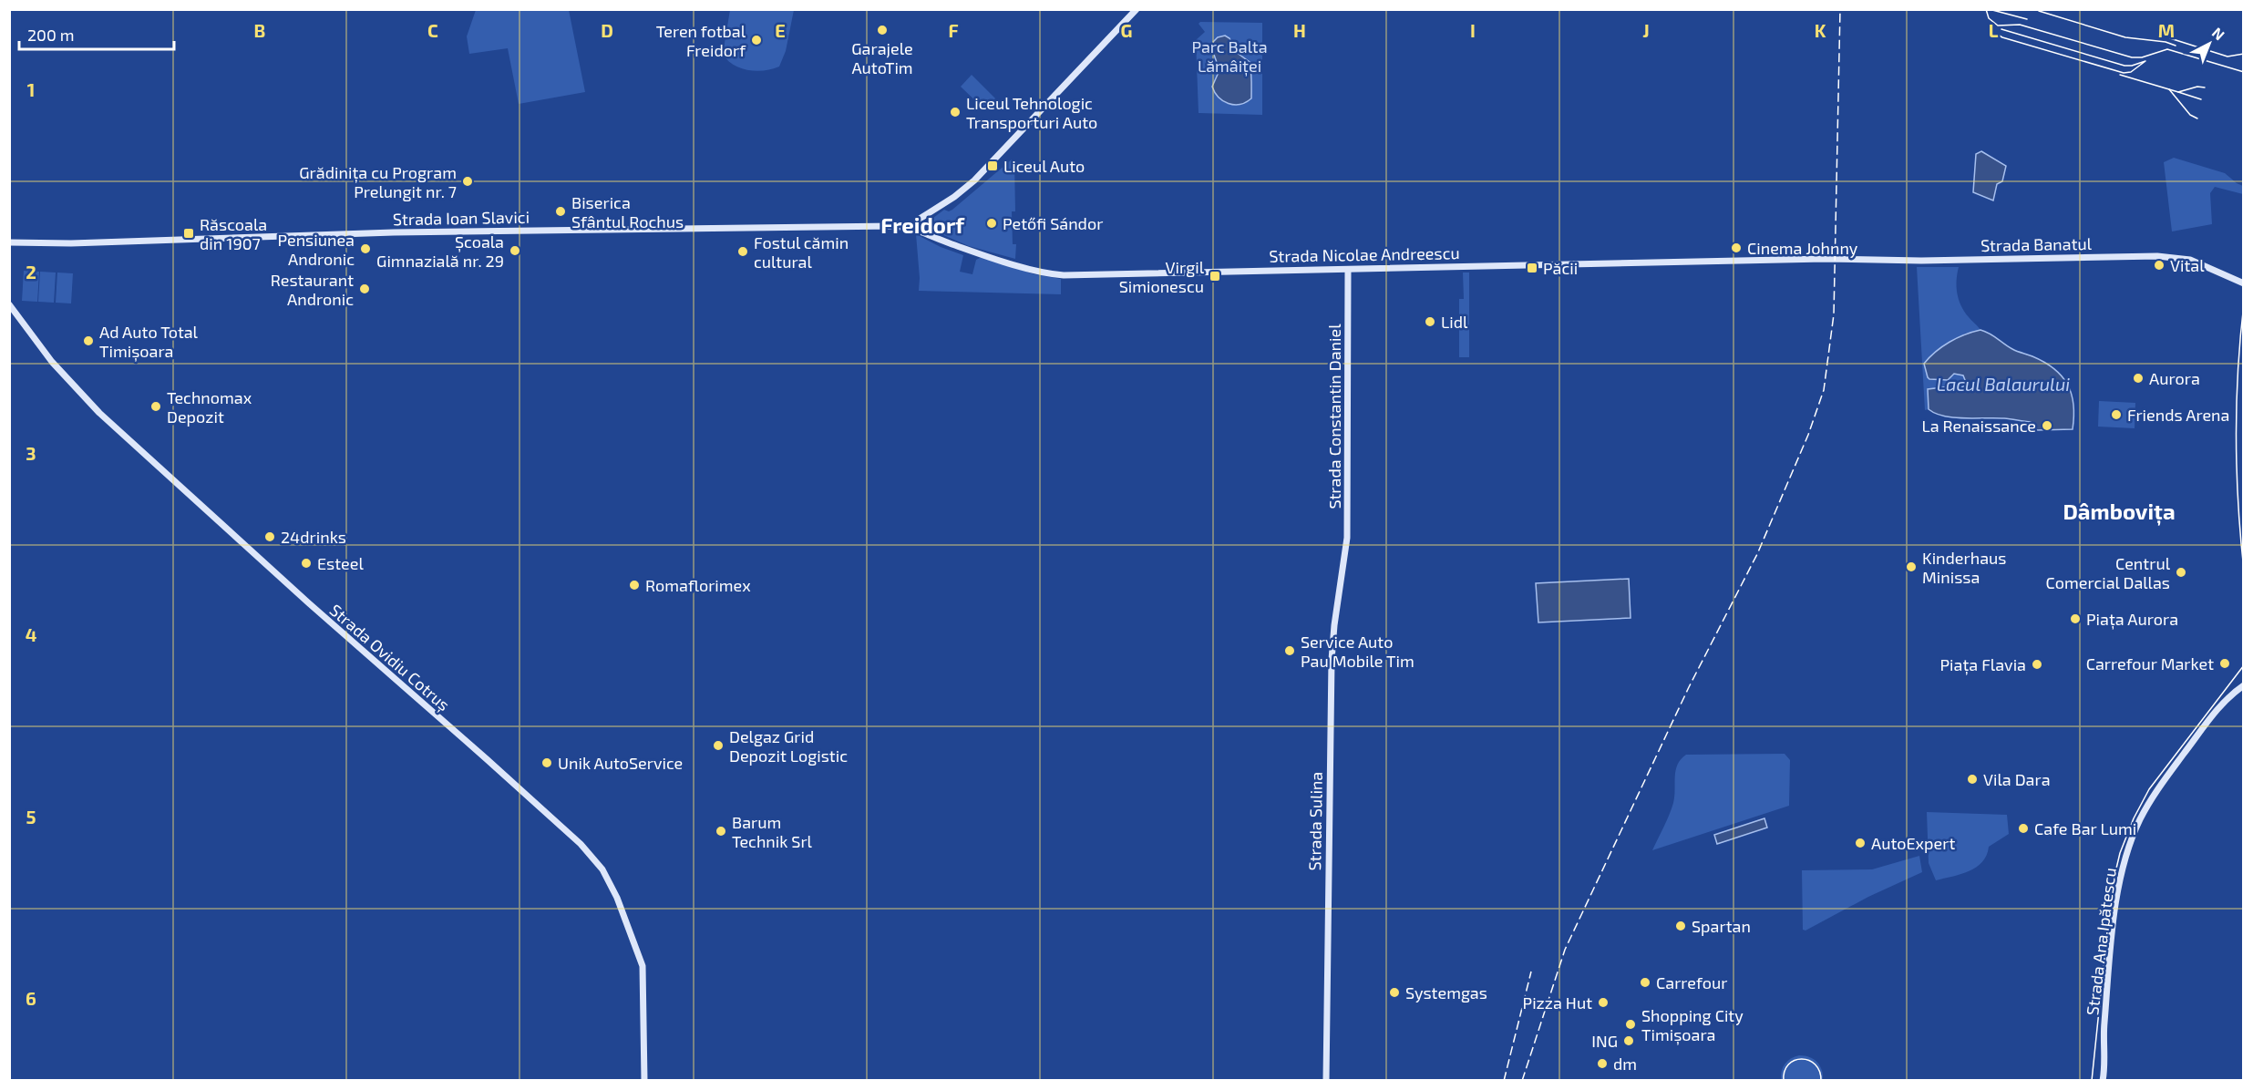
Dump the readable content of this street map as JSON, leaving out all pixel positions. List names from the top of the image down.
{
  "streets": {
    "main road": [
      "Strada Ioan Slavici",
      "Strada Banatul",
      "Strada Nicolae Andreescu",
      "Strada Constantin Daniel",
      "Strada Ovidiu Cotruș",
      "Strada Sulina",
      "Strada Ana Ipătescu"
    ]
  },
  "crossings": [
    ["Strada Ioan Slavici", "Strada Nicolae Andreescu"],
    ["Strada Banatul", "Strada Nicolae Andreescu"],
    ["Strada Nicolae Andreescu", "Strada Constantin Daniel"],
    ["Strada Constantin Daniel", "Strada Sulina"]
  ],
  "districts": ["Freidorf", "Dâmbovița"],
  "water": ["Lacul Balaurului"],
  "parks": ["Parc Balta Lămâiței"],
  "places": {
    "other": [
      "Garajele AutoTim",
      "Teren fotbal Freidorf",
      "Liceul Tehnologic Transporturi Auto",
      "Grădinița cu Program Prelungit nr. 7",
      "Biserica Sfântul Rochus",
      "Petőfi Sándor",
      "Cinema Johnny",
      "Pensiunea Andronic",
      "Școala Gimnazială nr. 29",
      "Fostul cămin cultural",
      "Vital",
      "Restaurant Andronic",
      "Lidl",
      "Ad Auto Total Timișoara",
      "Aurora",
      "Technomax Depozit",
      "Friends Arena",
      "La Renaissance",
      "24drinks",
      "Esteel",
      "Kinderhaus Minissa",
      "Centrul Comercial Dallas",
      "Romaflorimex",
      "Piața Aurora",
      "Service Auto Pau Mobile Tim",
      "Carrefour Market",
      "Piața Flavia",
      "Delgaz Grid Depozit Logistic",
      "Unik AutoService",
      "Vila Dara",
      "Cafe Bar Lumi",
      "Barum Technik Srl",
      "AutoExpert",
      "Spartan",
      "Carrefour",
      "Systemgas",
      "Pizza Hut",
      "Shopping City Timișoara",
      "ING",
      "dm"
    ],
    "transit": [
      "Liceul Auto",
      "Răscoala din 1907",
      "Păcii",
      "Virgil Simionescu"
    ]
  },
  "scale_bar": "200 m",
  "north": "top right",
  "grid": {
    "columns": [
      "B",
      "C",
      "D",
      "E",
      "F",
      "G",
      "H",
      "I",
      "J",
      "K",
      "L",
      "M"
    ],
    "rows": [
      "1",
      "2",
      "3",
      "4",
      "5",
      "6"
    ]
  }
}
